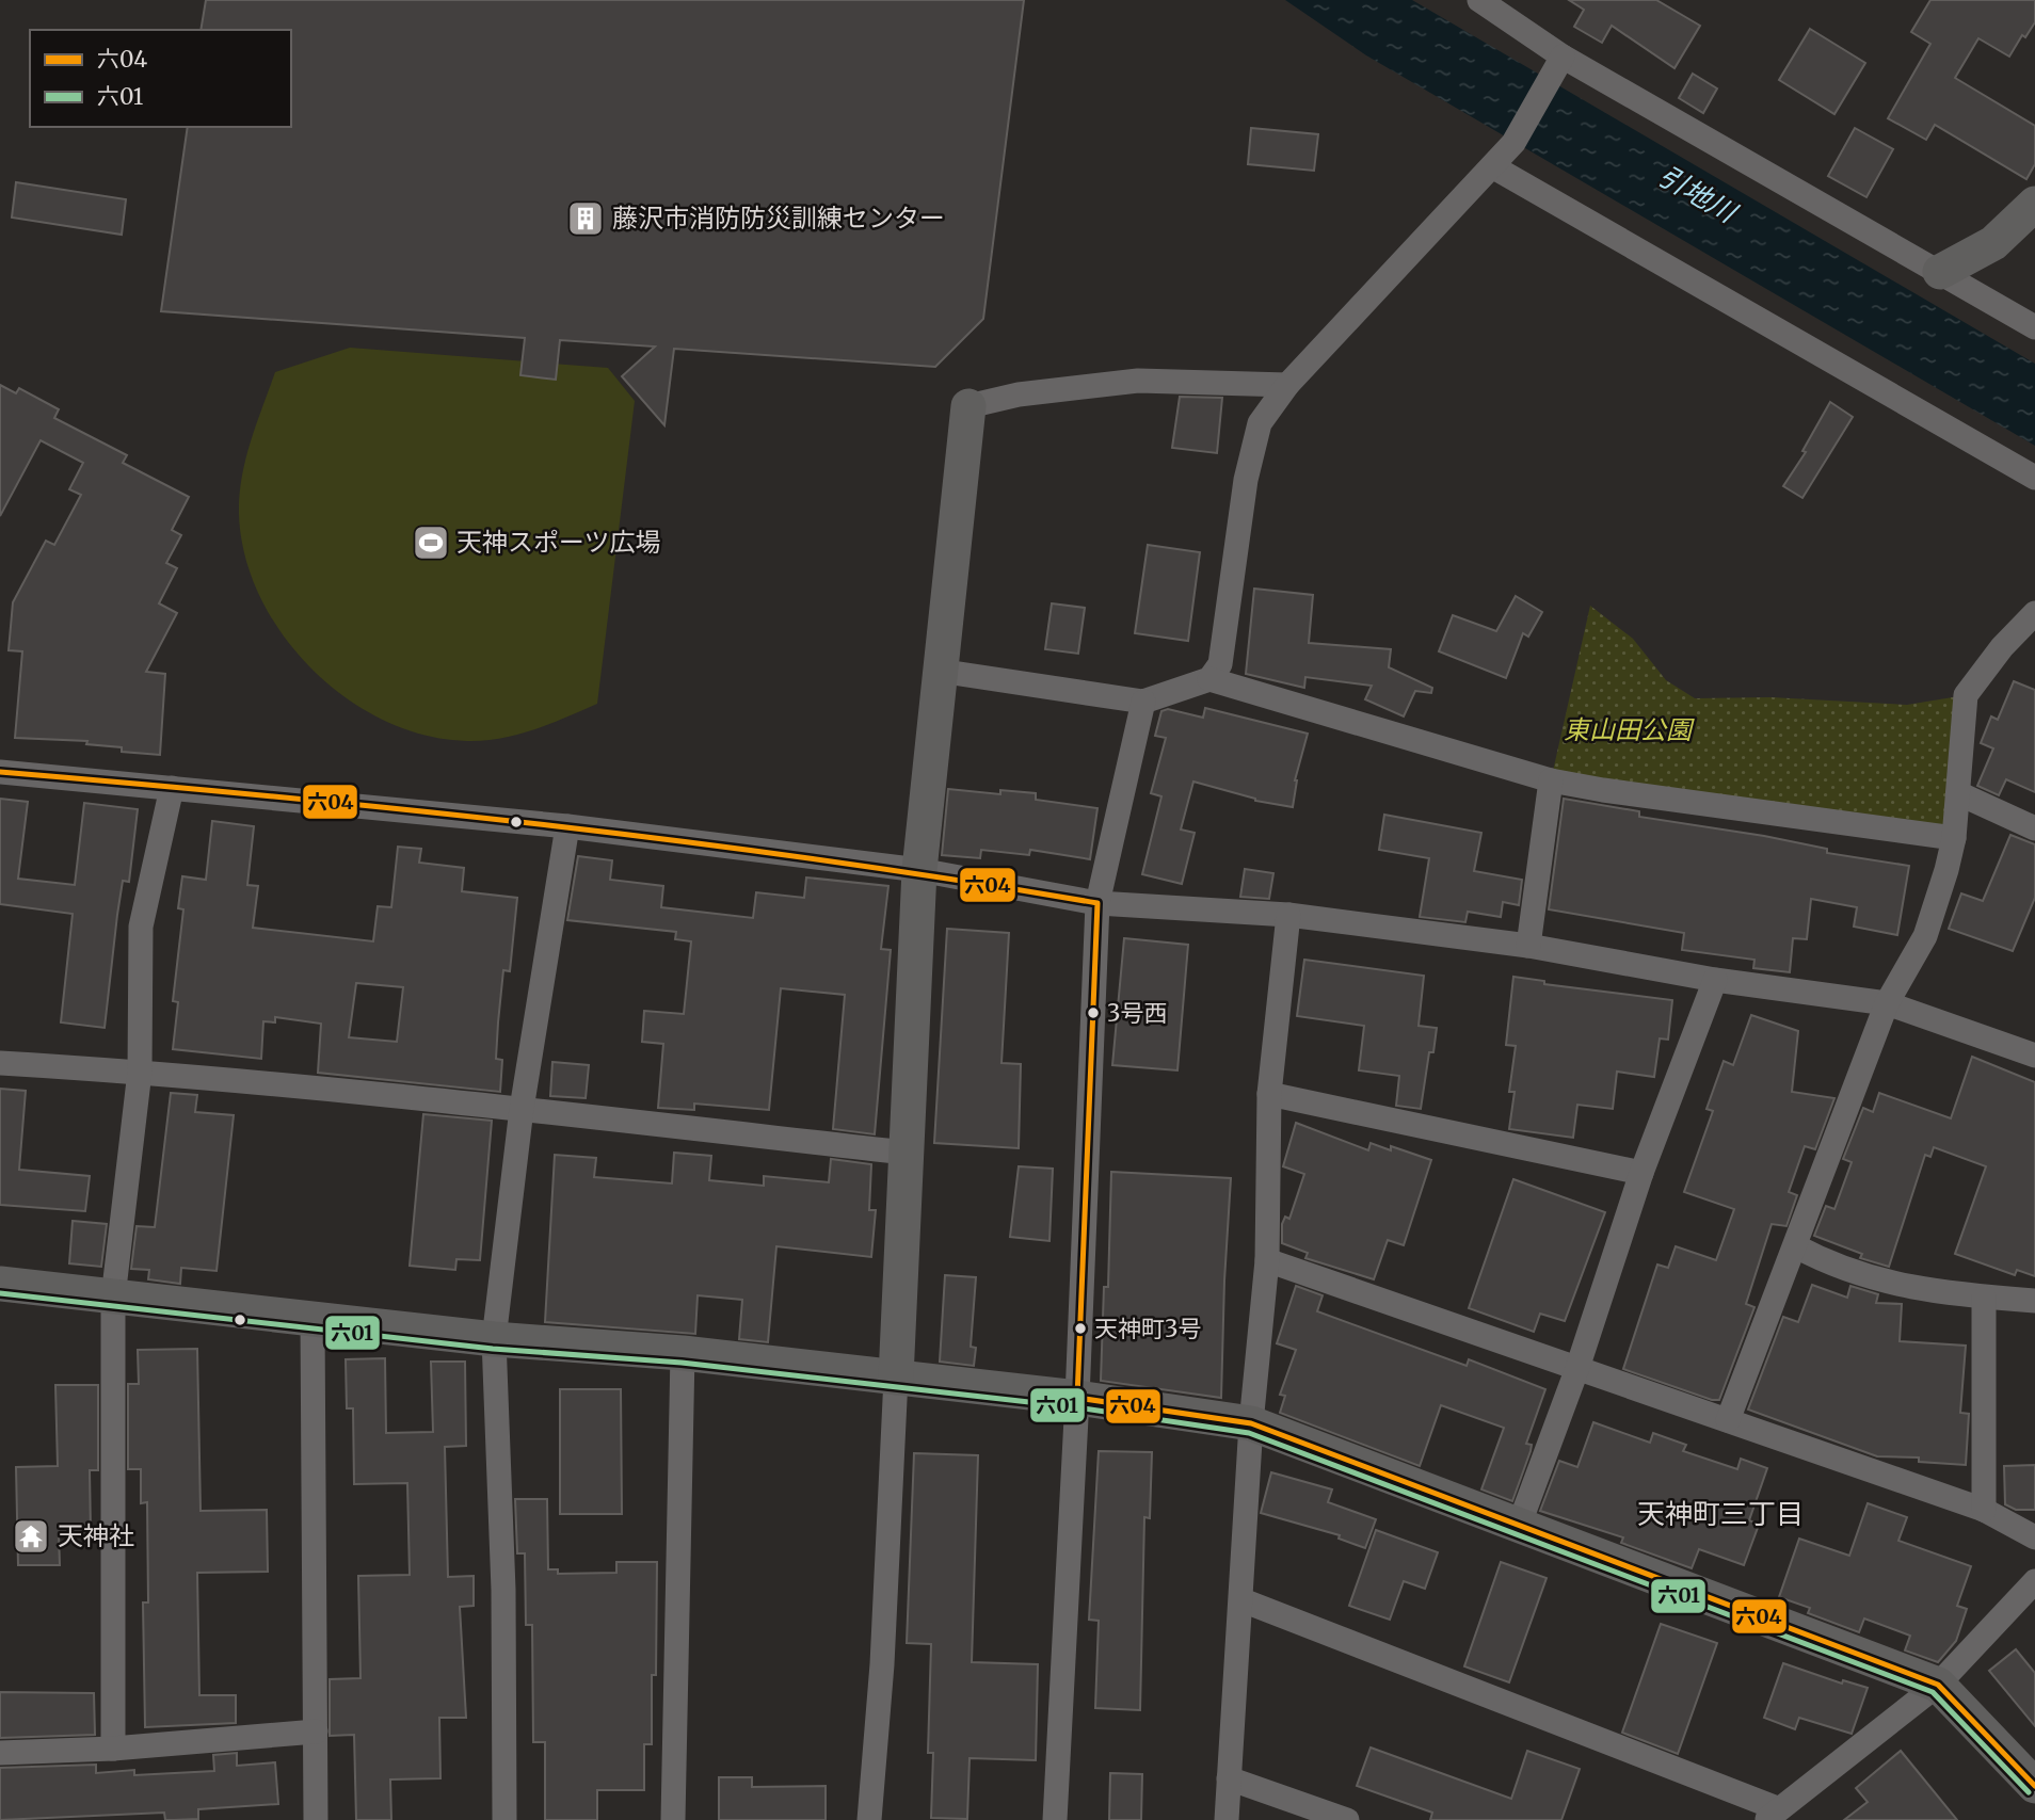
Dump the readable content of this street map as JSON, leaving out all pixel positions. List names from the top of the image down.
{
  "districts": ["天神町三丁目"],
  "water": ["引地川"],
  "parks": ["東山田公園"],
  "places": {
    "building": ["藤沢市消防防災訓練センター"],
    "sports": ["天神スポーツ広場"],
    "other": ["3号西", "天神町3号"],
    "temple": ["天神社"]
  },
  "lines": ["transit line 六04", "transit line 六01"],
  "legend": ["六04", "六01"]
}
